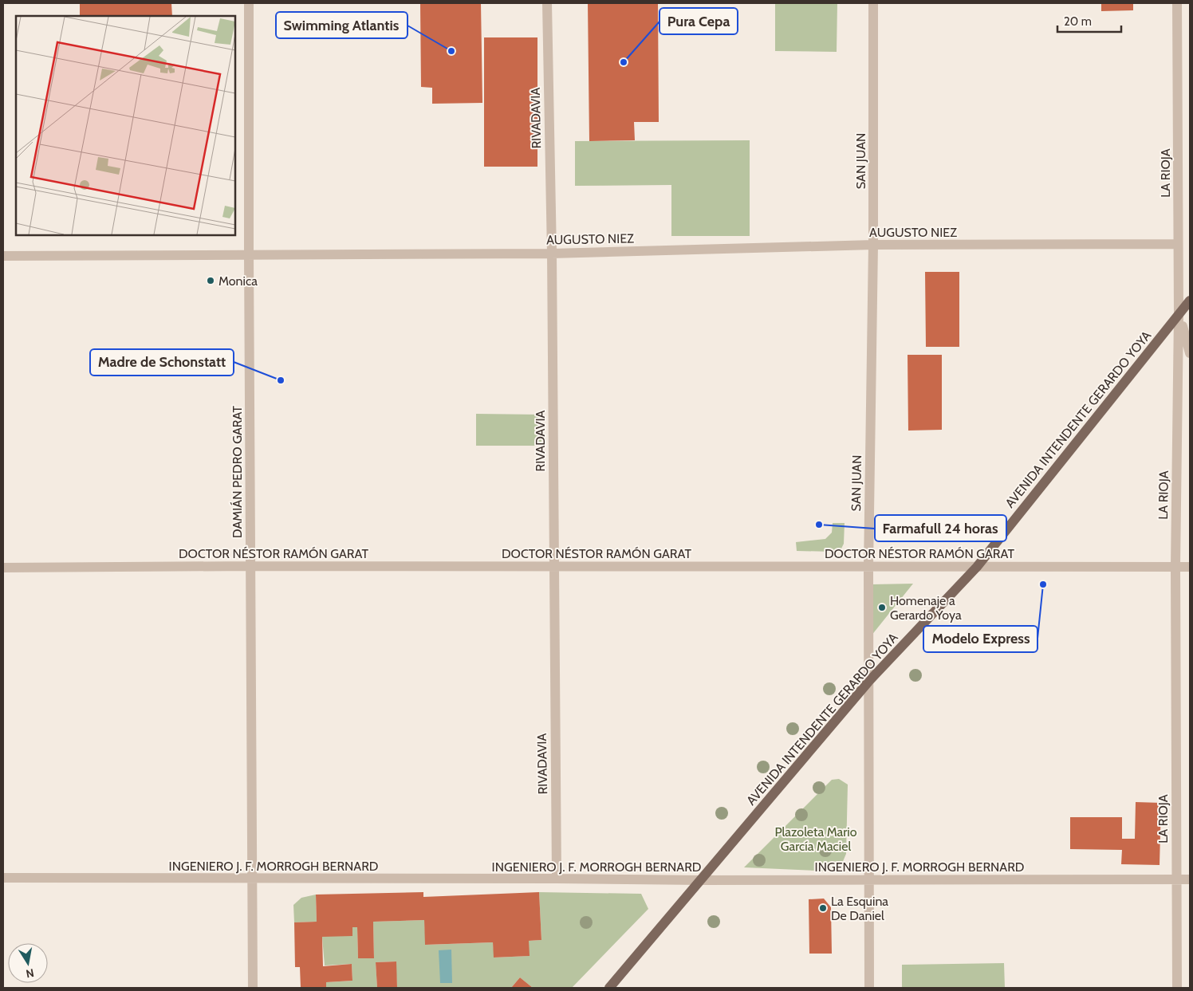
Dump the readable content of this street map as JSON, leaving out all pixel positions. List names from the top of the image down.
{
  "streets": {
    "main road": ["AVENIDA INTENDENTE GERARDO YOYA"],
    "street": [
      "RIVADAVIA",
      "SAN JUAN",
      "LA RIOJA",
      "AUGUSTO NIEZ",
      "DAMIÁN PEDRO GARAT",
      "DOCTOR NÉSTOR RAMÓN GARAT",
      "INGENIERO J. F. MORROGH BERNARD"
    ]
  },
  "crossings": [
    ["RIVADAVIA", "AUGUSTO NIEZ"],
    ["RIVADAVIA", "DOCTOR NÉSTOR RAMÓN GARAT"],
    ["RIVADAVIA", "INGENIERO J. F. MORROGH BERNARD"],
    ["SAN JUAN", "AUGUSTO NIEZ"],
    ["SAN JUAN", "AVENIDA INTENDENTE GERARDO YOYA"],
    ["SAN JUAN", "DOCTOR NÉSTOR RAMÓN GARAT"],
    ["SAN JUAN", "INGENIERO J. F. MORROGH BERNARD"],
    ["LA RIOJA", "AUGUSTO NIEZ"],
    ["LA RIOJA", "AVENIDA INTENDENTE GERARDO YOYA"],
    ["LA RIOJA", "DOCTOR NÉSTOR RAMÓN GARAT"],
    ["LA RIOJA", "INGENIERO J. F. MORROGH BERNARD"],
    ["AUGUSTO NIEZ", "DAMIÁN PEDRO GARAT"],
    ["AVENIDA INTENDENTE GERARDO YOYA", "DOCTOR NÉSTOR RAMÓN GARAT"],
    ["AVENIDA INTENDENTE GERARDO YOYA", "INGENIERO J. F. MORROGH BERNARD"],
    ["DAMIÁN PEDRO GARAT", "DOCTOR NÉSTOR RAMÓN GARAT"],
    ["DAMIÁN PEDRO GARAT", "INGENIERO J. F. MORROGH BERNARD"]
  ],
  "parks": ["Plazoleta Mario García Maciel"],
  "places": [
    "Swimming Atlantis",
    "Pura Cepa",
    "Monica",
    "Madre de Schonstatt",
    "Farmafull 24 horas",
    "Modelo Express",
    "Homenaje a Gerardo Yoya",
    "La Esquina De Daniel"
  ],
  "scale_bar": "20 m",
  "north": "bottom"
}
